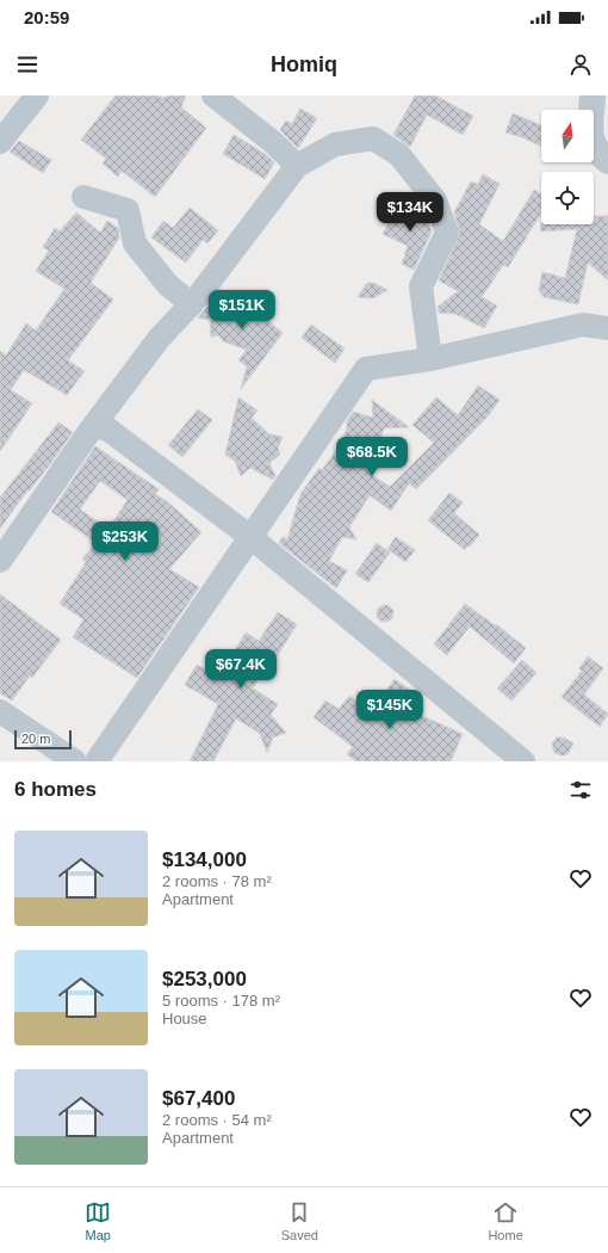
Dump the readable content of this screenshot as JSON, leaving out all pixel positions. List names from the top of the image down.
{
  "scale_bar": "20 m",
  "north": "top",
  "page": {
    "status": "20:59",
    "header": "Homiq",
    "price": [
      "$134K",
      "$151K",
      "$68.5K",
      "$253K",
      "$67.4K",
      "$145K"
    ],
    "scale": "20 m",
    "heading": "6 homes",
    "list": [
      {
        "name": "$134,000",
        "note": "2 rooms · 78 m² · Apartment"
      },
      {
        "name": "$253,000",
        "note": "5 rooms · 178 m² · House"
      },
      {
        "name": "$67,400",
        "note": "2 rooms · 54 m² · Apartment"
      }
    ],
    "tabs": ["Map", "Saved", "Home"]
  }
}
